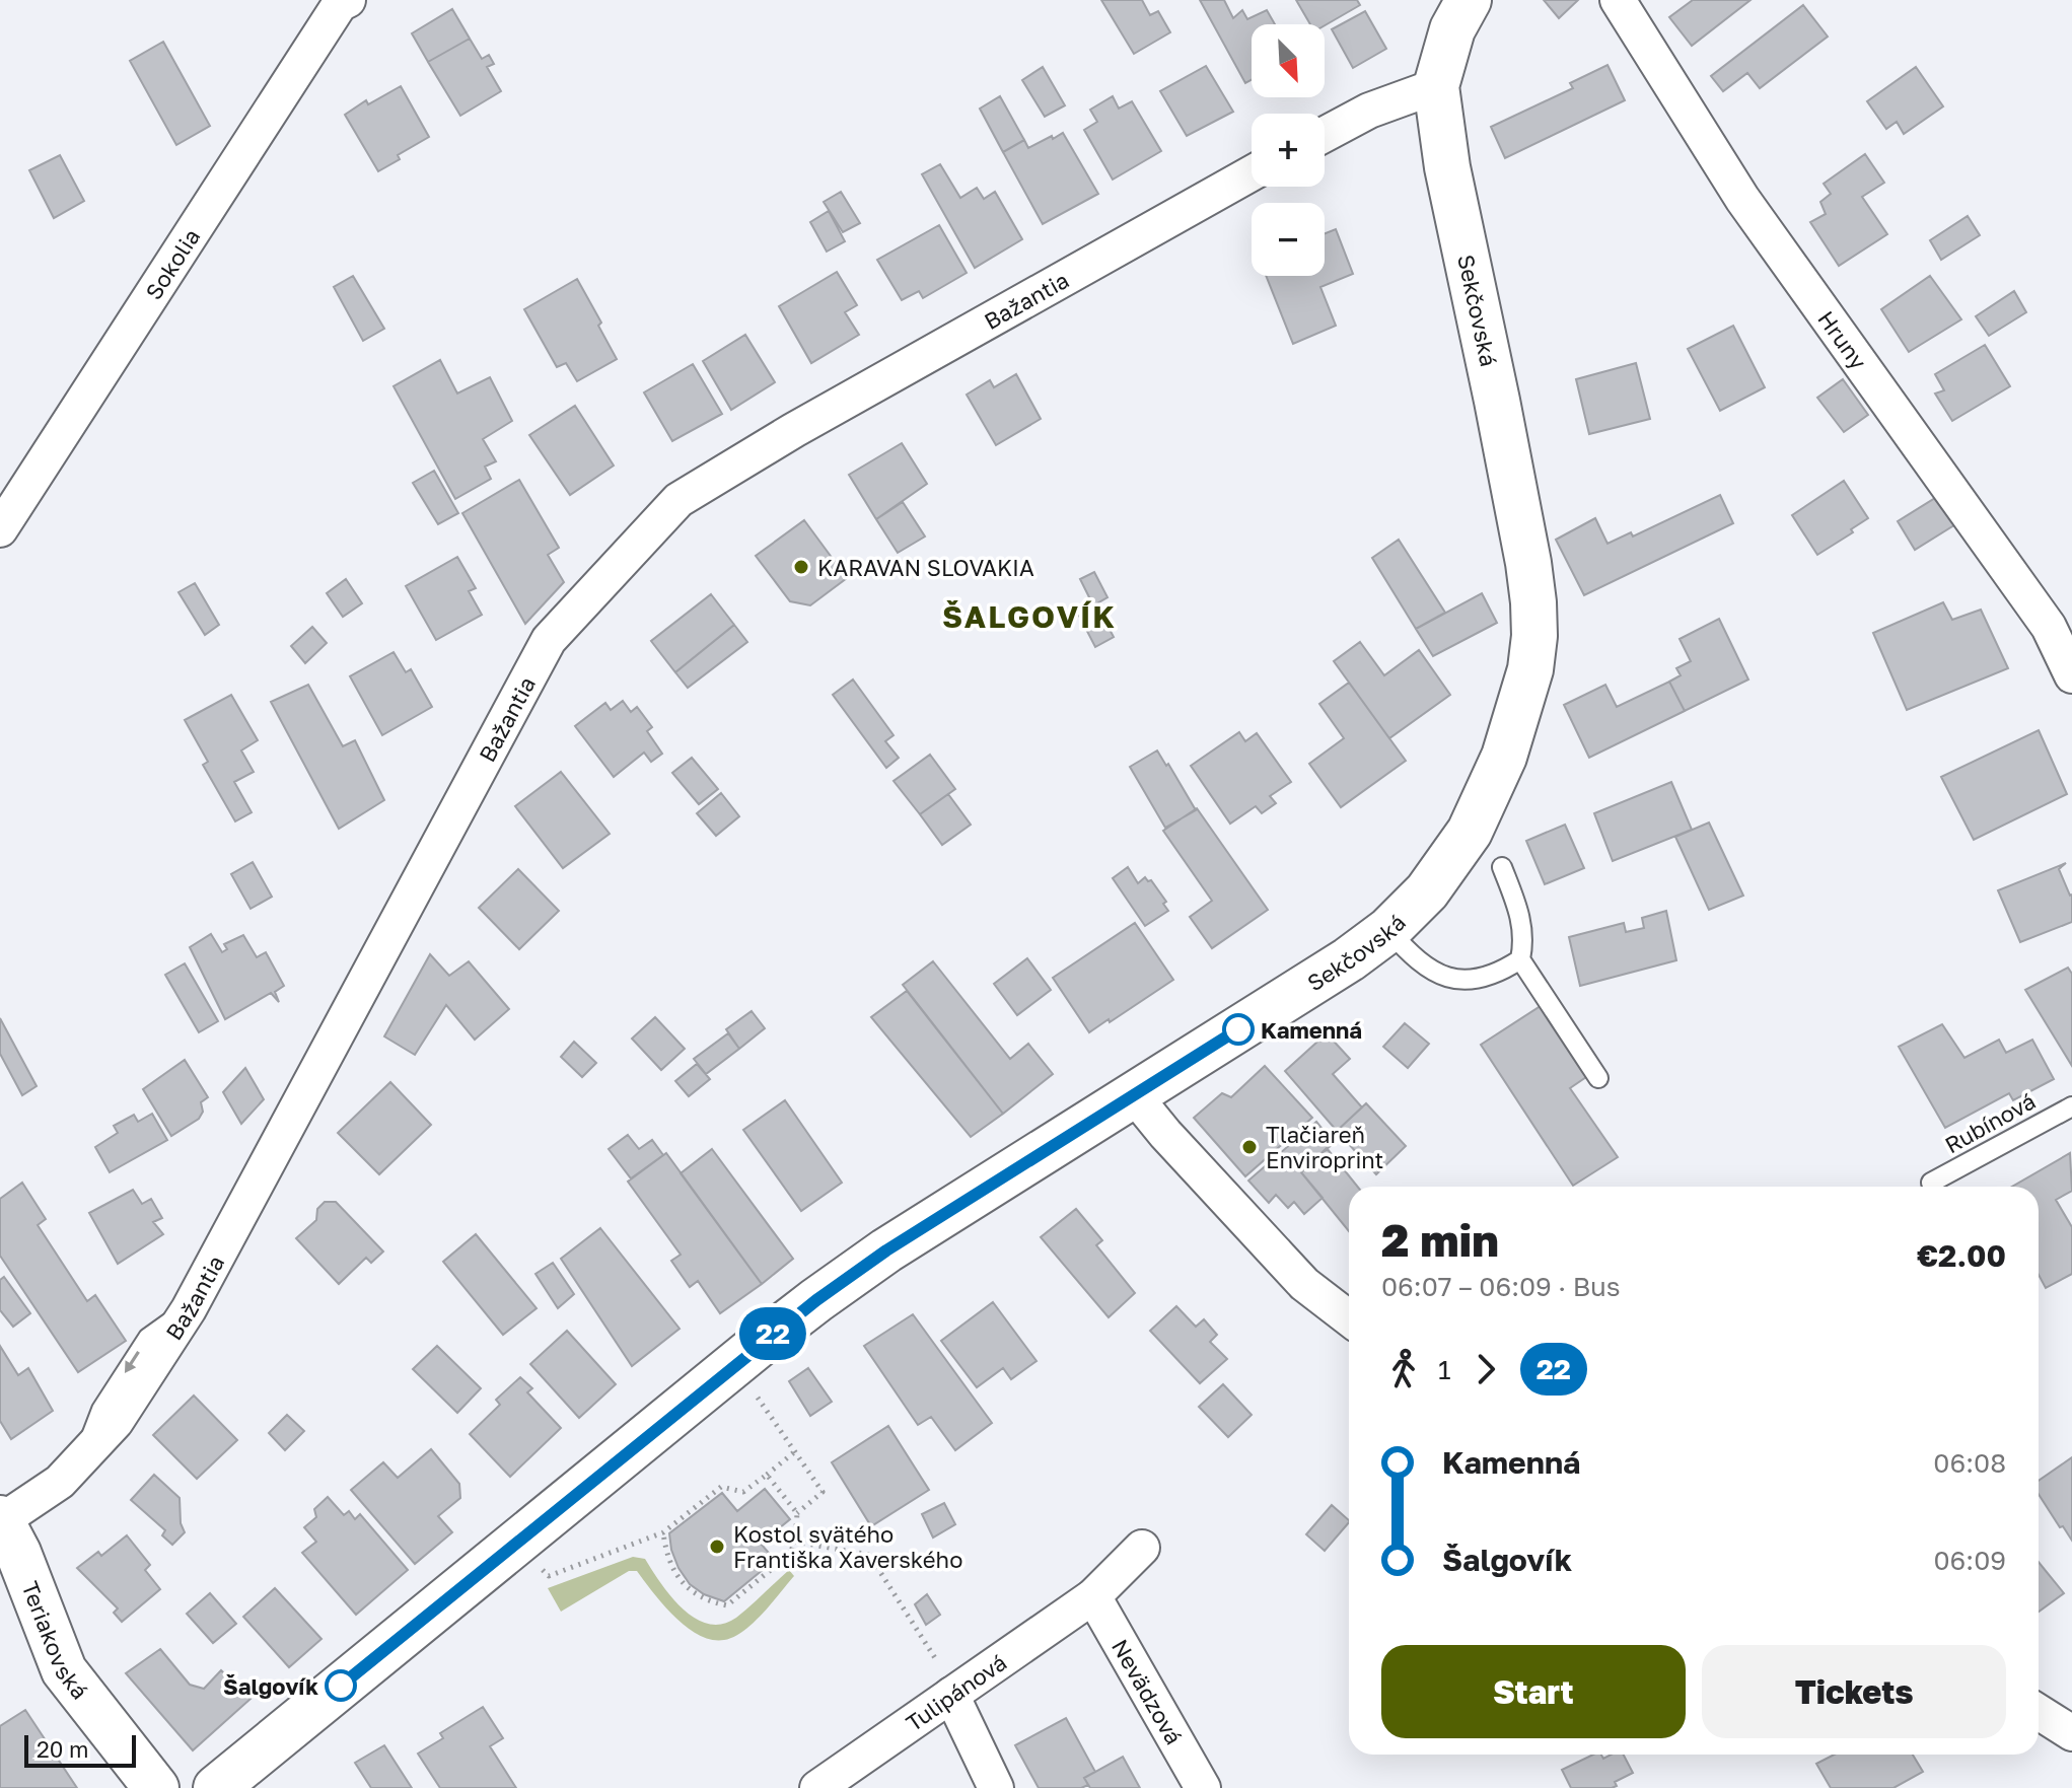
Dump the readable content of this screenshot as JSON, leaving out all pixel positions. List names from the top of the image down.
{
  "streets": {
    "street": [
      "Sokolia",
      "Bažantia",
      "Sekčovská",
      "Hruny",
      "Teriakovská",
      "Tulipánová",
      "Nevädzová"
    ],
    "lane": ["Rubínová"]
  },
  "crossings": [
    ["Bažantia", "Teriakovská"],
    ["Tulipánová", "Nevädzová"]
  ],
  "districts": ["ŠALGOVÍK"],
  "places": [
    "KARAVAN SLOVAKIA",
    "Kamenná",
    "Tlačiareň Enviroprint",
    "Kostol svätého Františka Xaverského",
    "Šalgovík"
  ],
  "lines": ["bus line 22"],
  "scale_bar": "20 m",
  "north": "bottom right",
  "page": {
    "on_map": "22",
    "map_buttons": ["+", "−"],
    "heading": ["2 min", "06:07 – 06:09 · Bus", "€2.00"],
    "legs": ["1", "22"],
    "list": [
      {
        "name": "Kamenná",
        "value": "06:08"
      },
      {
        "name": "Šalgovík",
        "value": "06:09"
      }
    ],
    "buttons": ["Start", "Tickets"],
    "scale": "20 m"
  }
}
